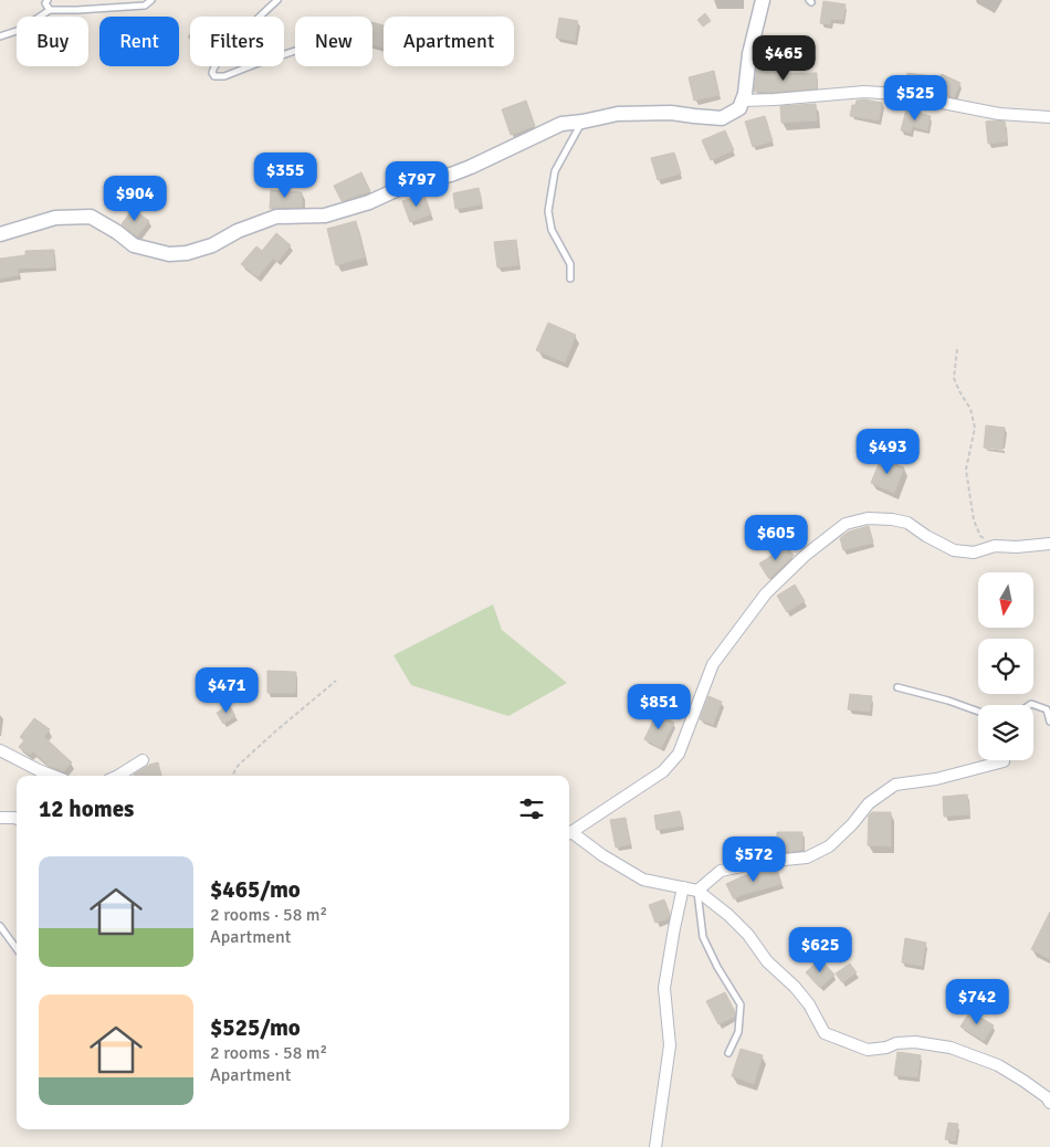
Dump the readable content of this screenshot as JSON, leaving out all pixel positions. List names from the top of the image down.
{
  "north": "bottom",
  "page": {
    "chip": [
      "Buy",
      "Rent",
      "Filters",
      "New",
      "Apartment"
    ],
    "price": [
      "$465",
      "$525",
      "$355",
      "$797",
      "$904",
      "$493",
      "$605",
      "$471",
      "$851",
      "$572",
      "$625",
      "$742"
    ],
    "heading": "12 homes",
    "list": [
      {
        "name": "$465/mo",
        "note": "2 rooms · 58 m² · Apartment"
      },
      {
        "name": "$525/mo",
        "note": "2 rooms · 58 m² · Apartment"
      }
    ]
  }
}
